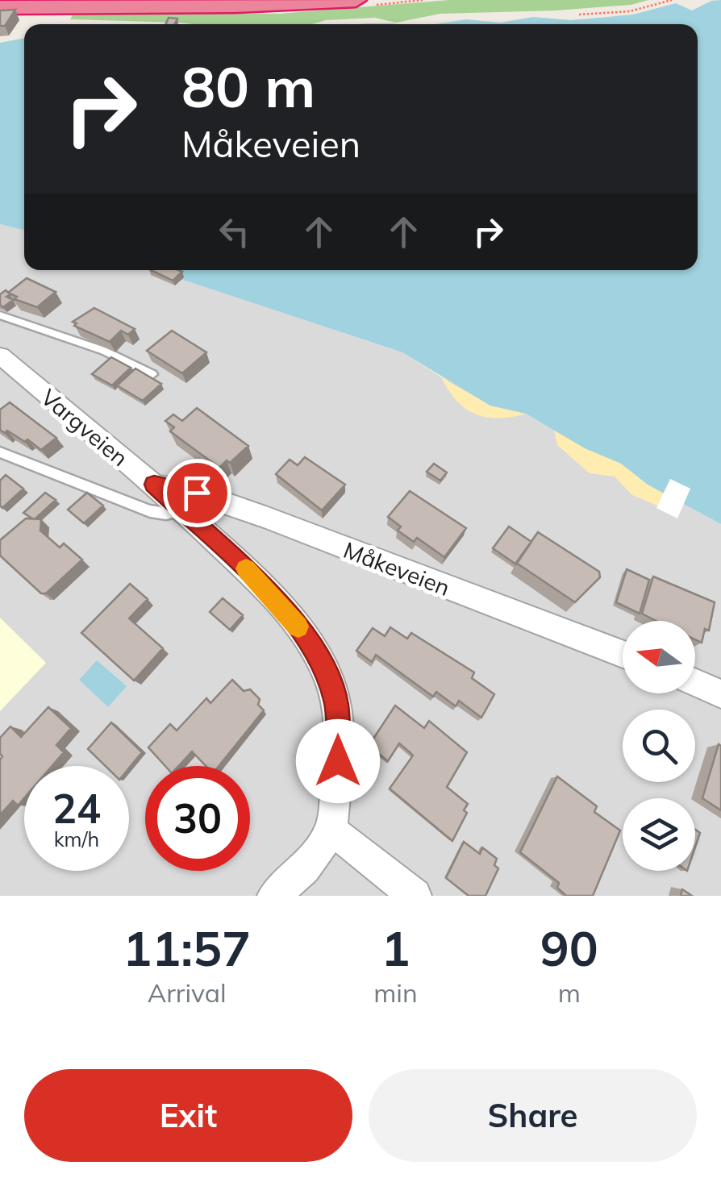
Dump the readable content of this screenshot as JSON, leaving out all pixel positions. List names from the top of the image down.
{
  "streets": {
    "street": ["Vargveien", "Måkeveien"]
  },
  "crossings": [
    ["Vargveien", "Måkeveien"]
  ],
  "north": "left",
  "page": {
    "turn": ["80 m", "Måkeveien"],
    "speed": "24 km/h",
    "limit": "30",
    "eta": [
      "11:57",
      "Arrival",
      "1",
      "min",
      "90",
      "m"
    ],
    "buttons": ["Exit", "Share"]
  }
}
